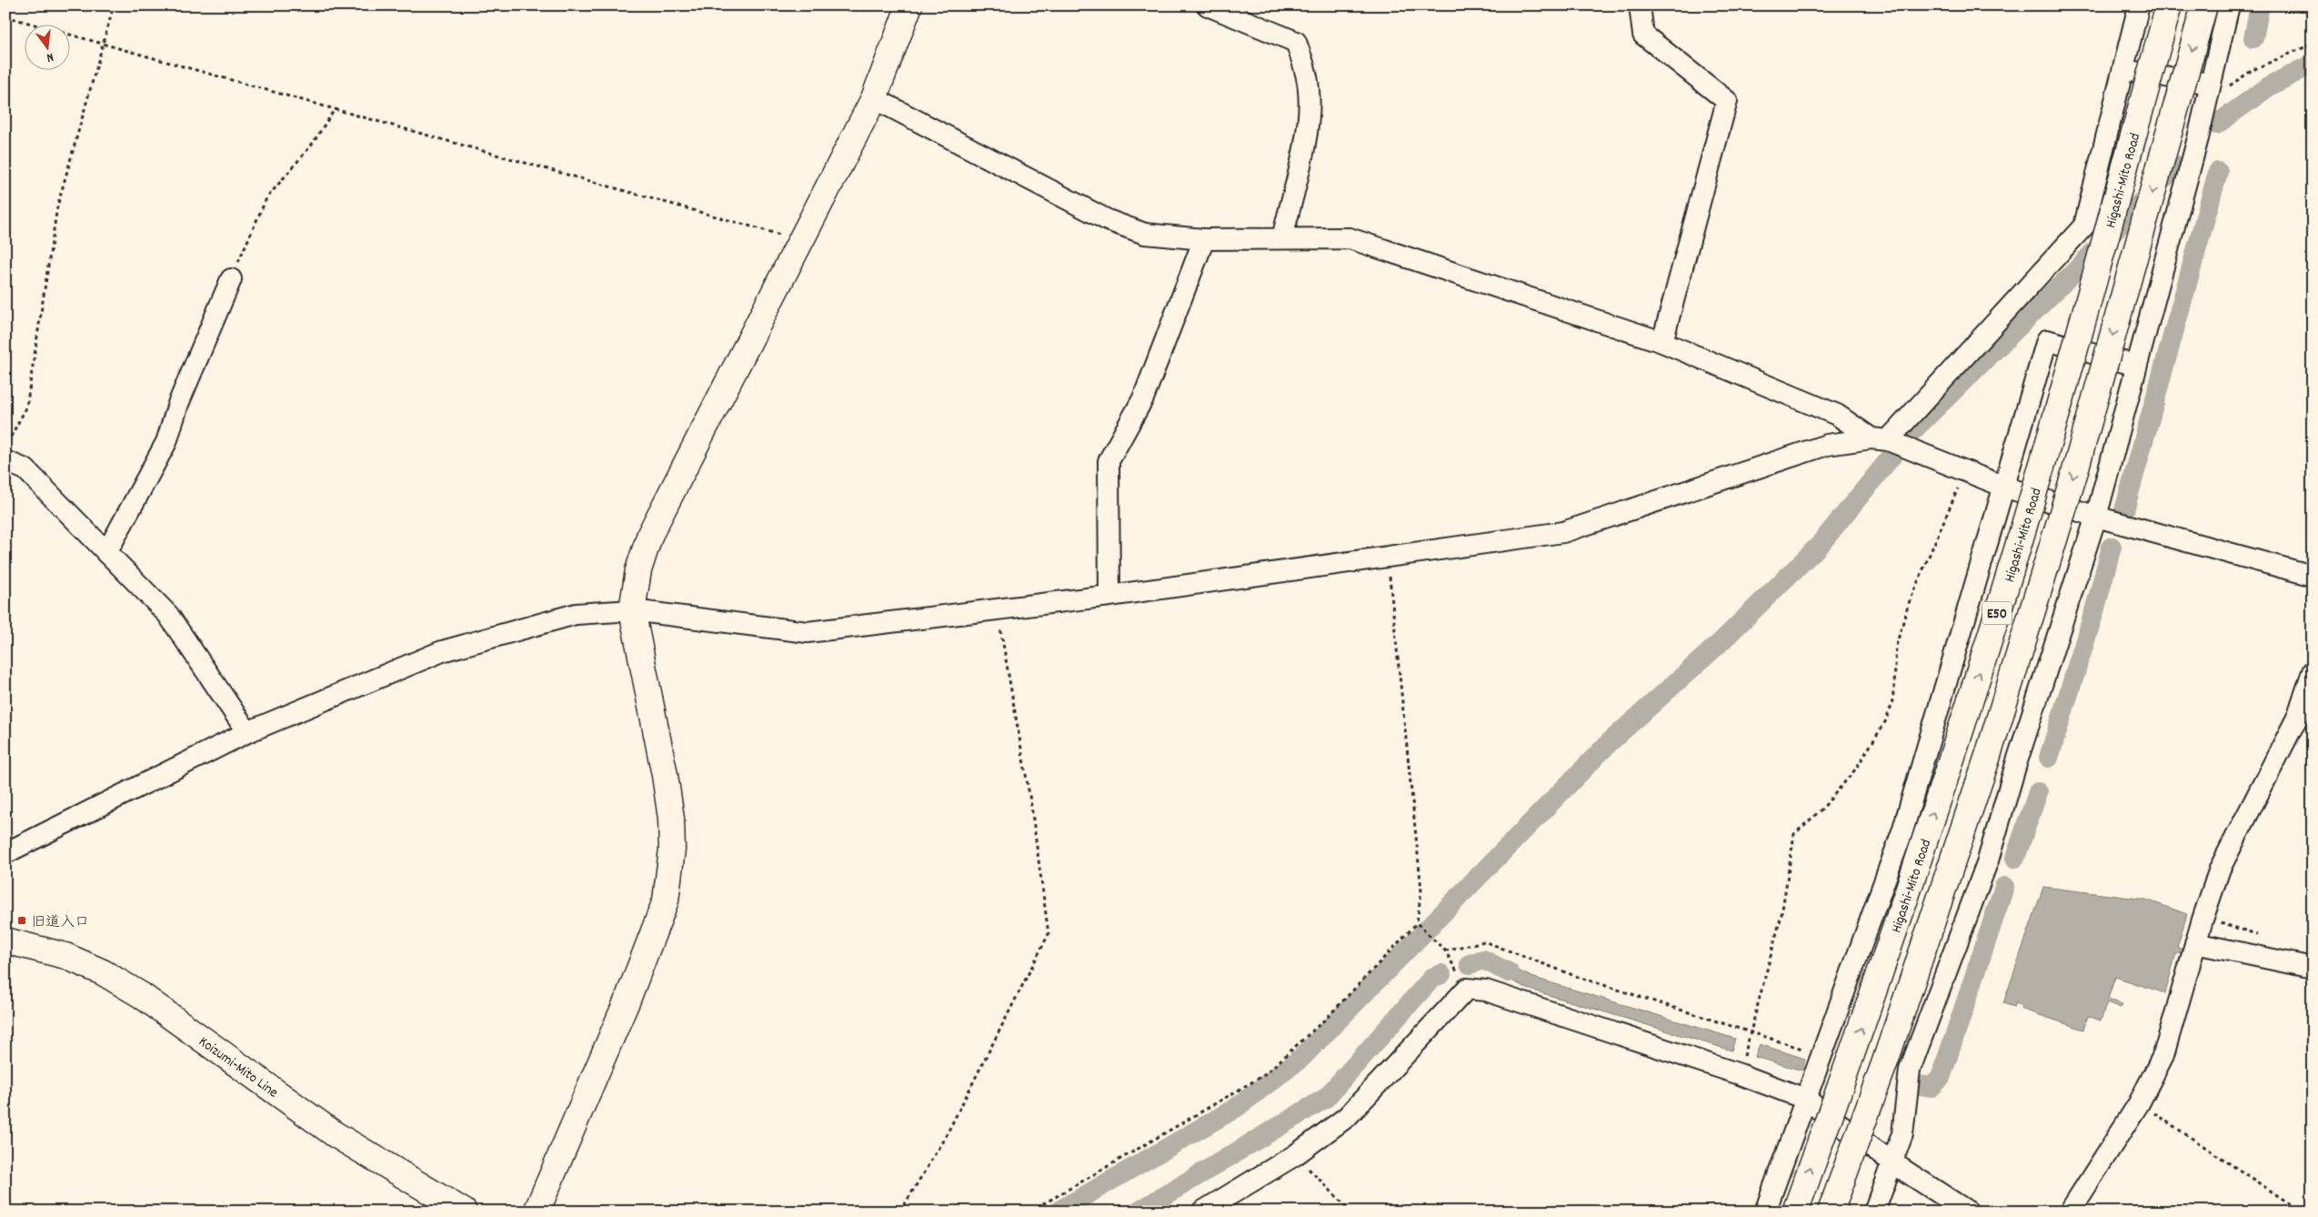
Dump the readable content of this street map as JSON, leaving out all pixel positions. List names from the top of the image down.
{
  "streets": {
    "main road": ["Higashi-Mito Road", "E50", "Koizumi-Mito Line"]
  },
  "places": {
    "transit": ["旧道入口"]
  },
  "north": "bottom"
}
